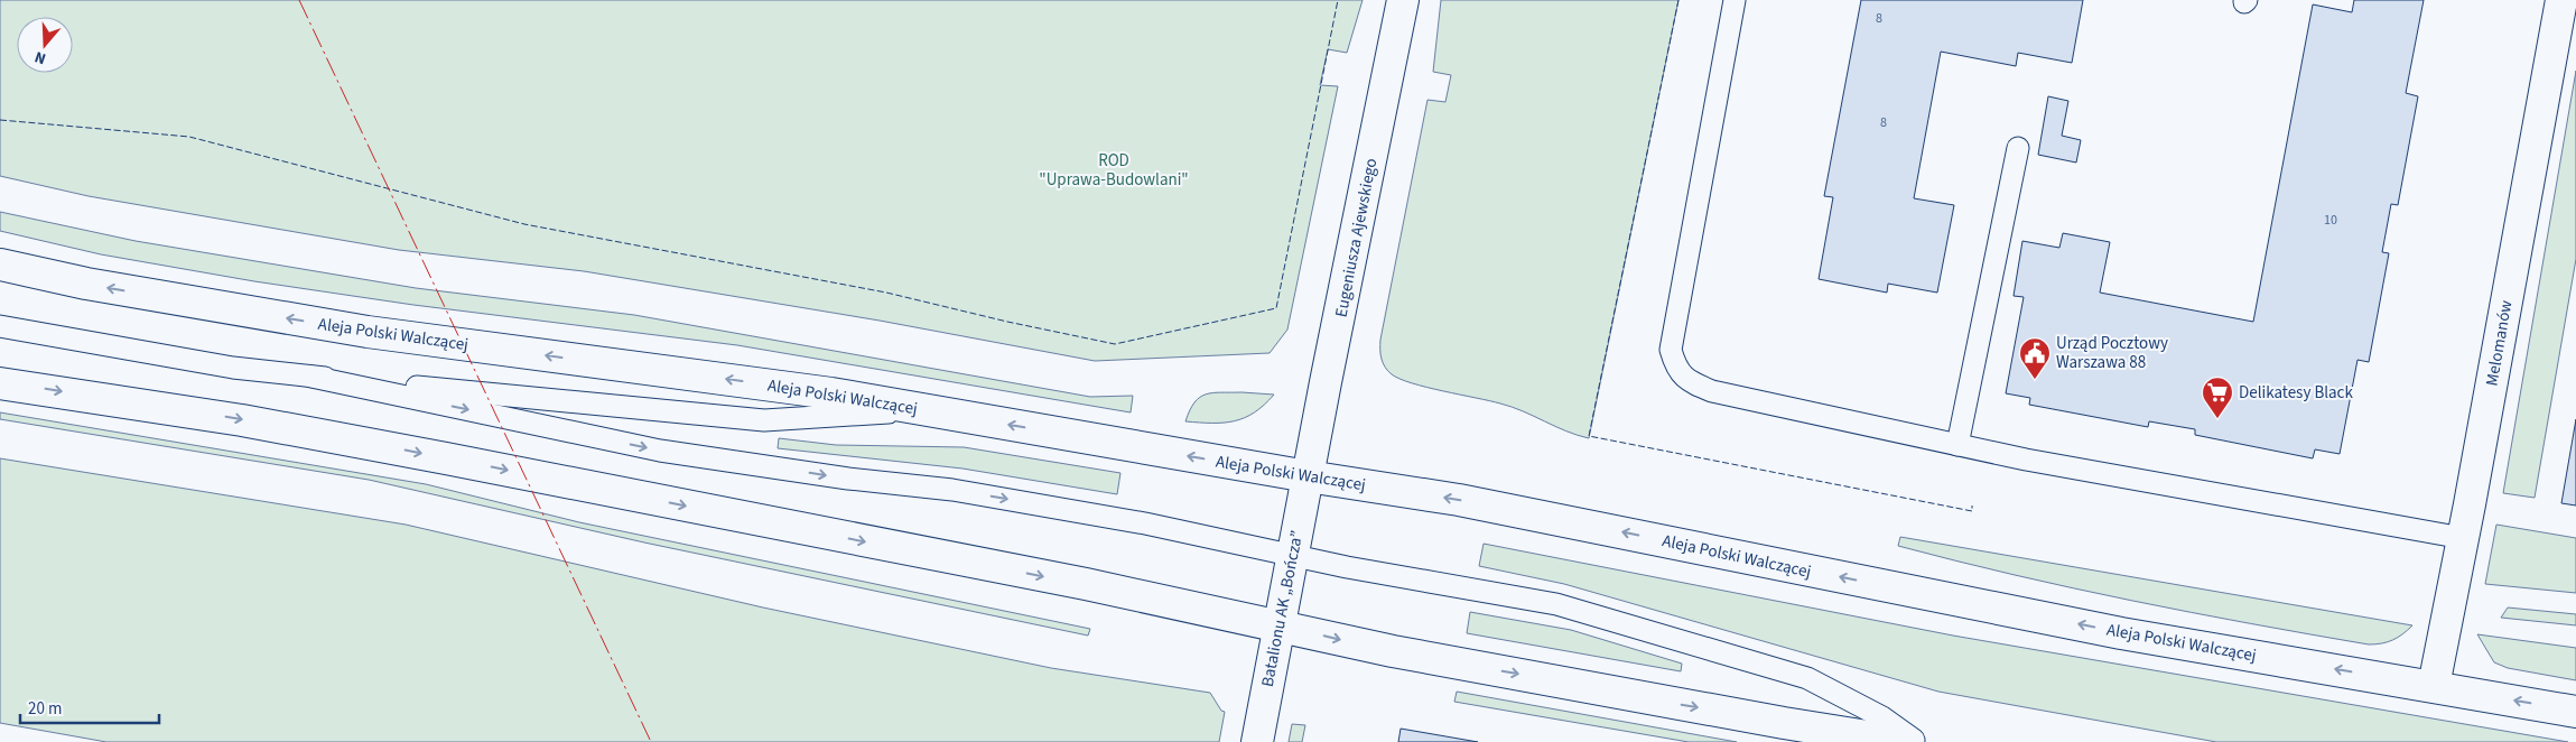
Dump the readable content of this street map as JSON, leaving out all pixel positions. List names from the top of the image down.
{
  "streets": {
    "main road": [
      "Eugeniusza Ajewskiego",
      "Aleja Polski Walczącej",
      "Melomanów",
      "Batalionu AK „Bończa”"
    ]
  },
  "crossings": [
    ["Eugeniusza Ajewskiego", "Aleja Polski Walczącej"],
    ["Eugeniusza Ajewskiego", "Batalionu AK „Bończa”"],
    ["Aleja Polski Walczącej", "Melomanów"],
    ["Aleja Polski Walczącej", "Batalionu AK „Bończa”"]
  ],
  "parks": ["ROD \"Uprawa-Budowlani\""],
  "places": {
    "public building": ["Urząd Pocztowy Warszawa 88"],
    "supermarket": ["Delikatesy Black"]
  },
  "house_numbers": ["8", "8", "10"],
  "scale_bar": "20 m",
  "north": "bottom"
}
